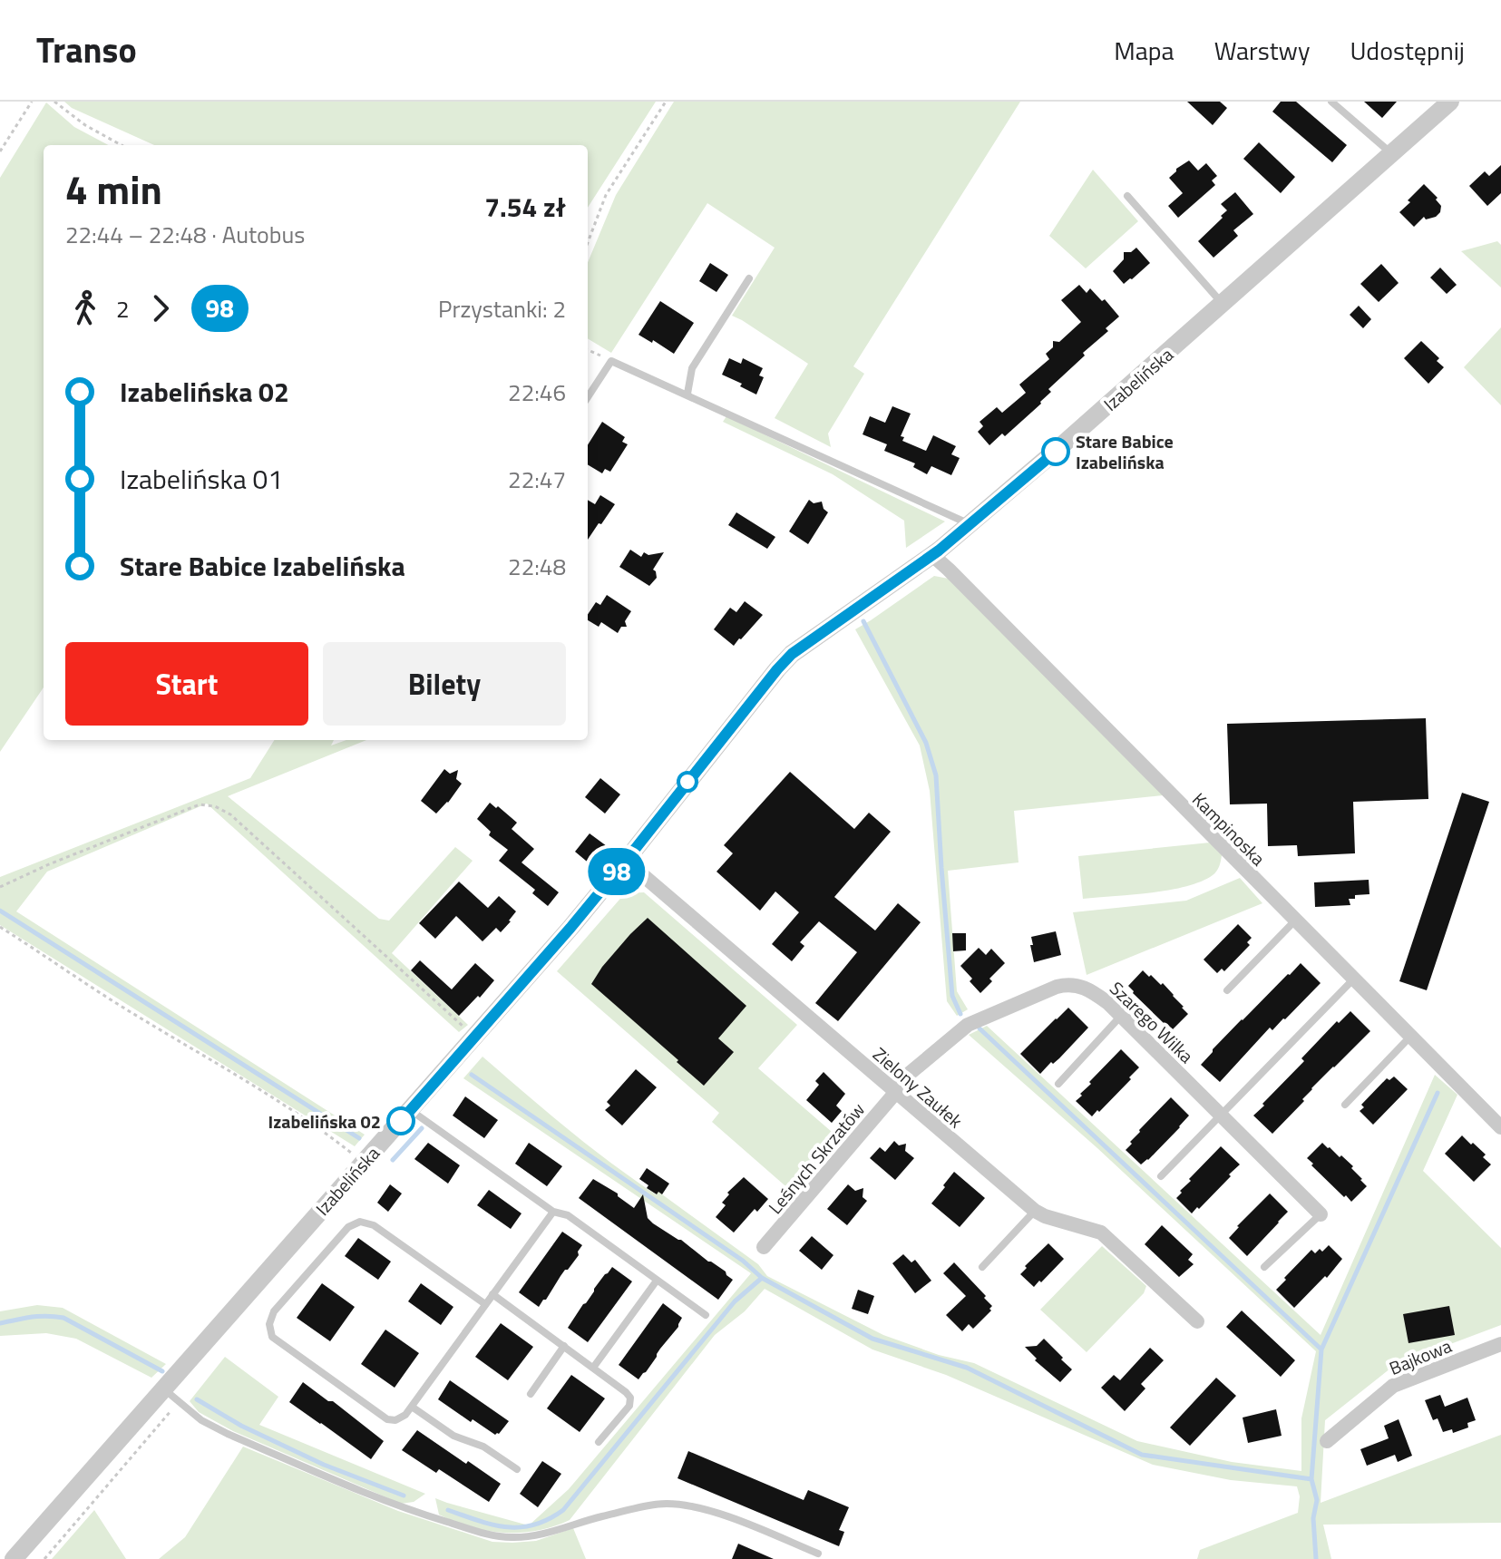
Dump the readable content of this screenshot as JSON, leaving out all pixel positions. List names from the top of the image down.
{
  "streets": {
    "street": [
      "Izabelińska",
      "Kampinoska",
      "Szarego Wilka",
      "Zielony Zaułek",
      "Leśnych Skrzatów",
      "Bajkowa"
    ]
  },
  "crossings": [
    ["Izabelińska", "Kampinoska"],
    ["Izabelińska", "Zielony Zaułek"],
    ["Szarego Wilka", "Zielony Zaułek"],
    ["Szarego Wilka", "Leśnych Skrzatów"],
    ["Zielony Zaułek", "Leśnych Skrzatów"]
  ],
  "places": ["Stare Babice Izabelińska", "Izabelińska 02"],
  "lines": ["bus line 98"],
  "page": {
    "header": "Transo",
    "nav": ["Mapa", "Warstwy", "Udostępnij"],
    "on_map": "98",
    "heading": ["4 min", "22:44 – 22:48 · Autobus", "7.54 zł"],
    "legs": ["2", "98", "Przystanki: 2"],
    "list": [
      {
        "name": "Izabelińska 02",
        "value": "22:46"
      },
      {
        "name": "Izabelińska 01",
        "value": "22:47"
      },
      {
        "name": "Stare Babice Izabelińska",
        "value": "22:48"
      }
    ],
    "buttons": ["Start", "Bilety"]
  }
}
